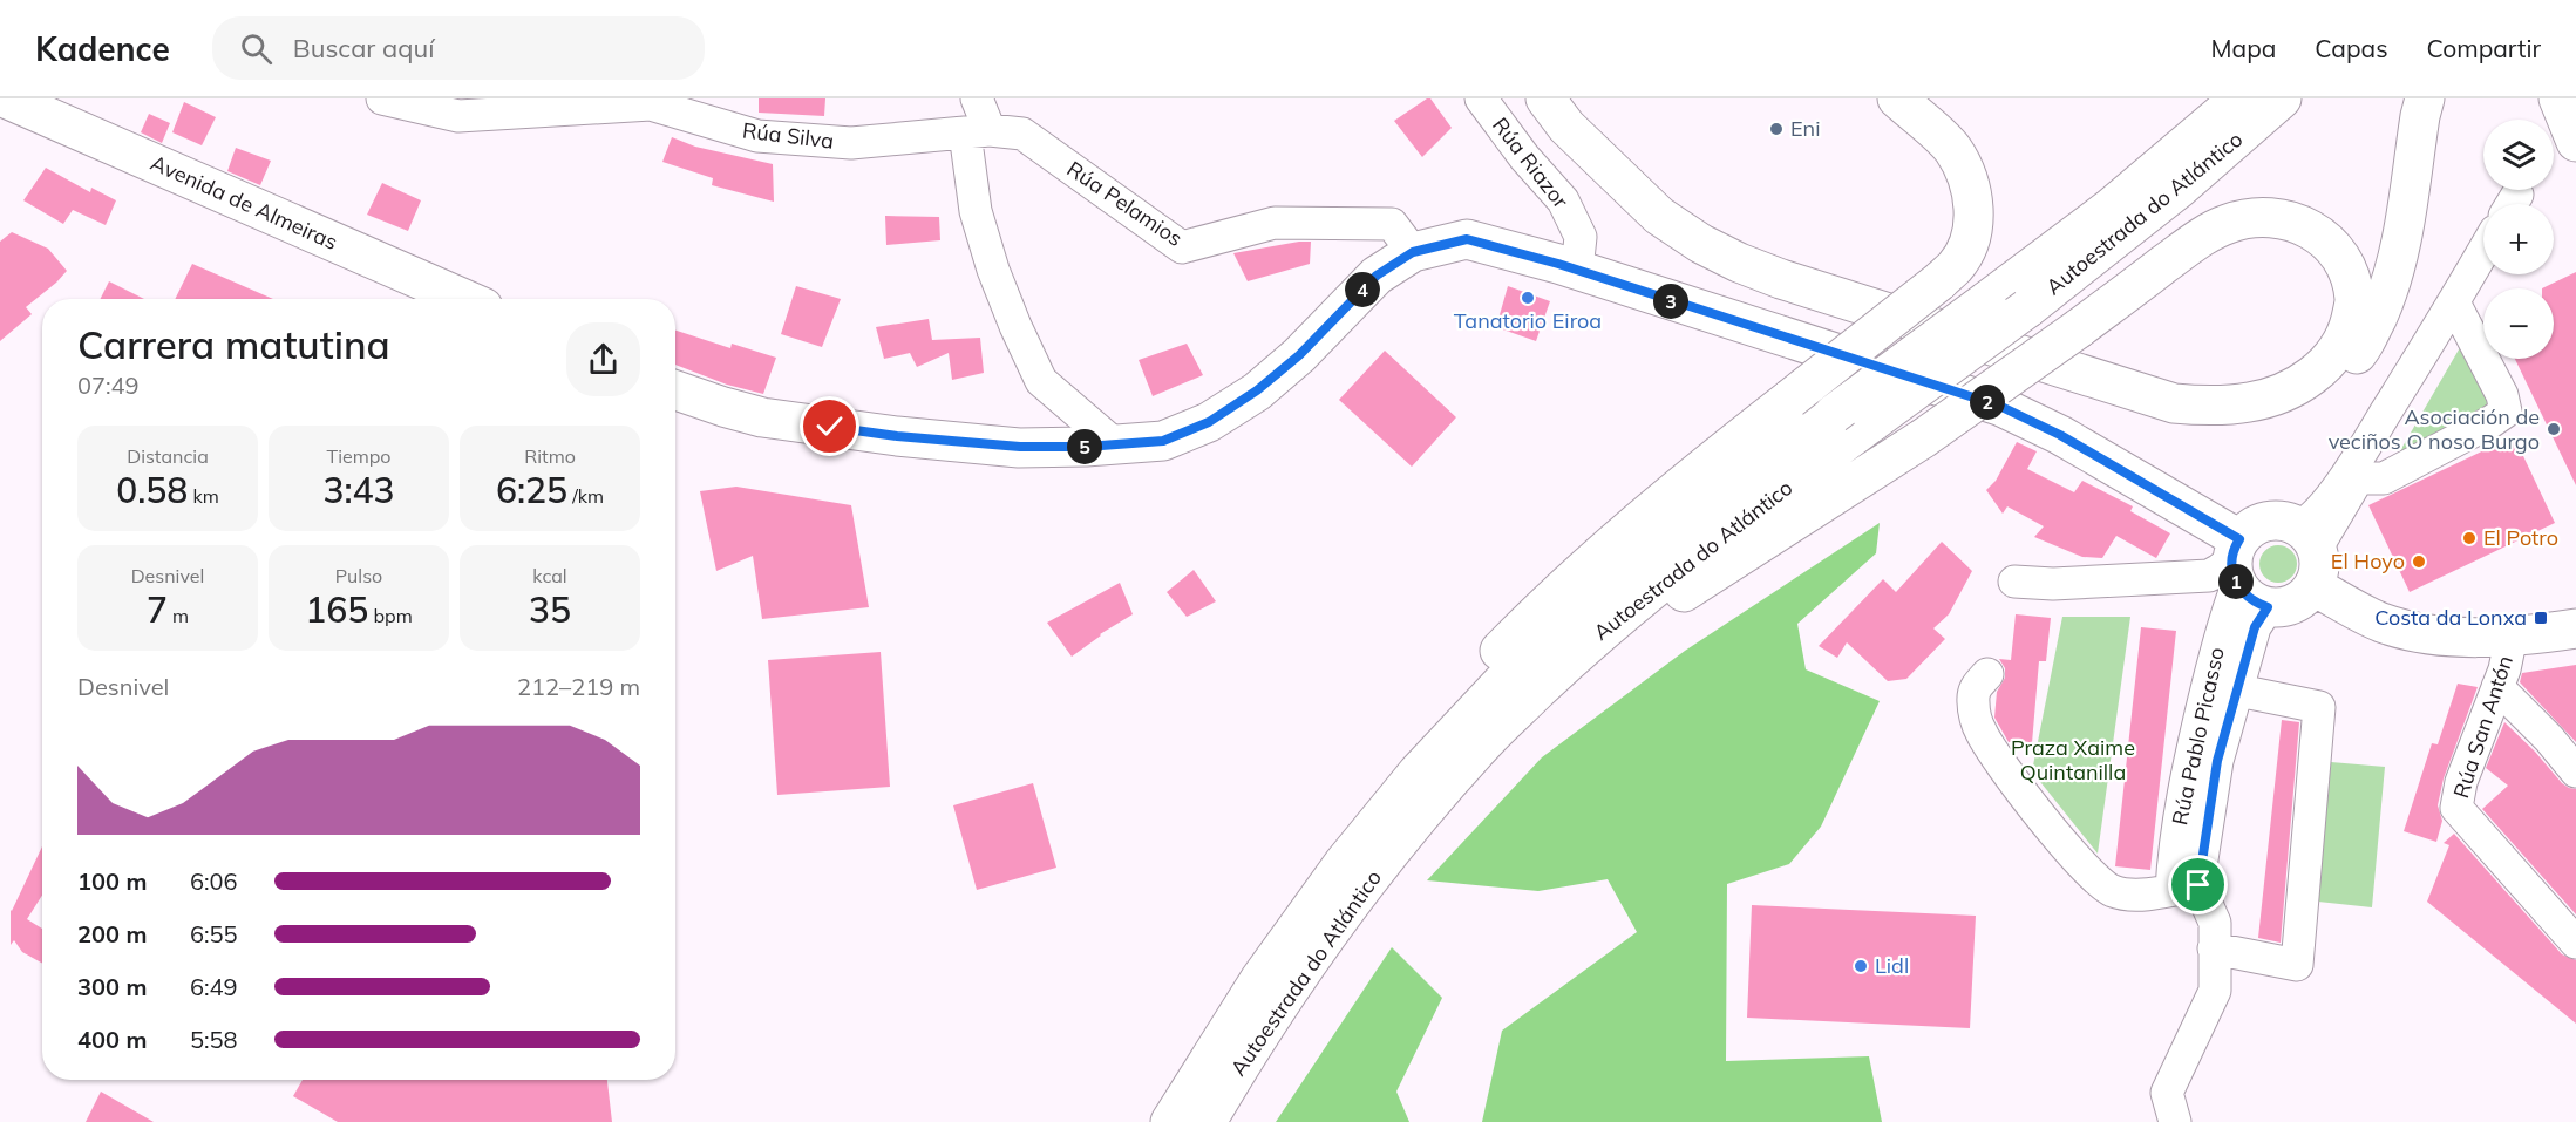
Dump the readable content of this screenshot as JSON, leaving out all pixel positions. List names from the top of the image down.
{
  "streets": {
    "main road": ["Avenida de Almeiras", "Autoestrada do Atlántico"],
    "street": [
      "Rúa Silva",
      "Rúa Riazor",
      "Rúa Pelamios",
      "Rúa San Antón",
      "Rúa Pablo Picasso"
    ]
  },
  "crossings": [
    ["Rúa Silva", "Rúa Pelamios"]
  ],
  "parks": ["Praza Xaime Quintanilla"],
  "places": {
    "other": [
      "Eni",
      "Tanatorio Eiroa",
      "Asociación de veciños O noso Burgo",
      "El Potro",
      "El Hoyo",
      "Lidl"
    ],
    "transit": ["Costa da Lonxa"]
  },
  "page": {
    "header": "Kadence",
    "search": "Buscar aquí",
    "nav": ["Mapa", "Capas", "Compartir"],
    "map_buttons": ["+", "−"],
    "pins": [
      "4",
      "3",
      "2",
      "5",
      "1"
    ],
    "heading": ["Carrera matutina", "07:49"],
    "stats": [
      ["Distancia", "0.58 km"],
      ["Tiempo", "3:43"],
      ["Ritmo", "6:25 /km"],
      ["Desnivel", "7 m"],
      ["Pulso", "165 bpm"],
      ["kcal", "35"]
    ],
    "chart": ["Desnivel", "212–219 m"],
    "list": [
      {
        "name": "100 m",
        "note": "6:06"
      },
      {
        "name": "200 m",
        "note": "6:55"
      },
      {
        "name": "300 m",
        "note": "6:49"
      },
      {
        "name": "400 m",
        "note": "5:58"
      }
    ]
  }
}
